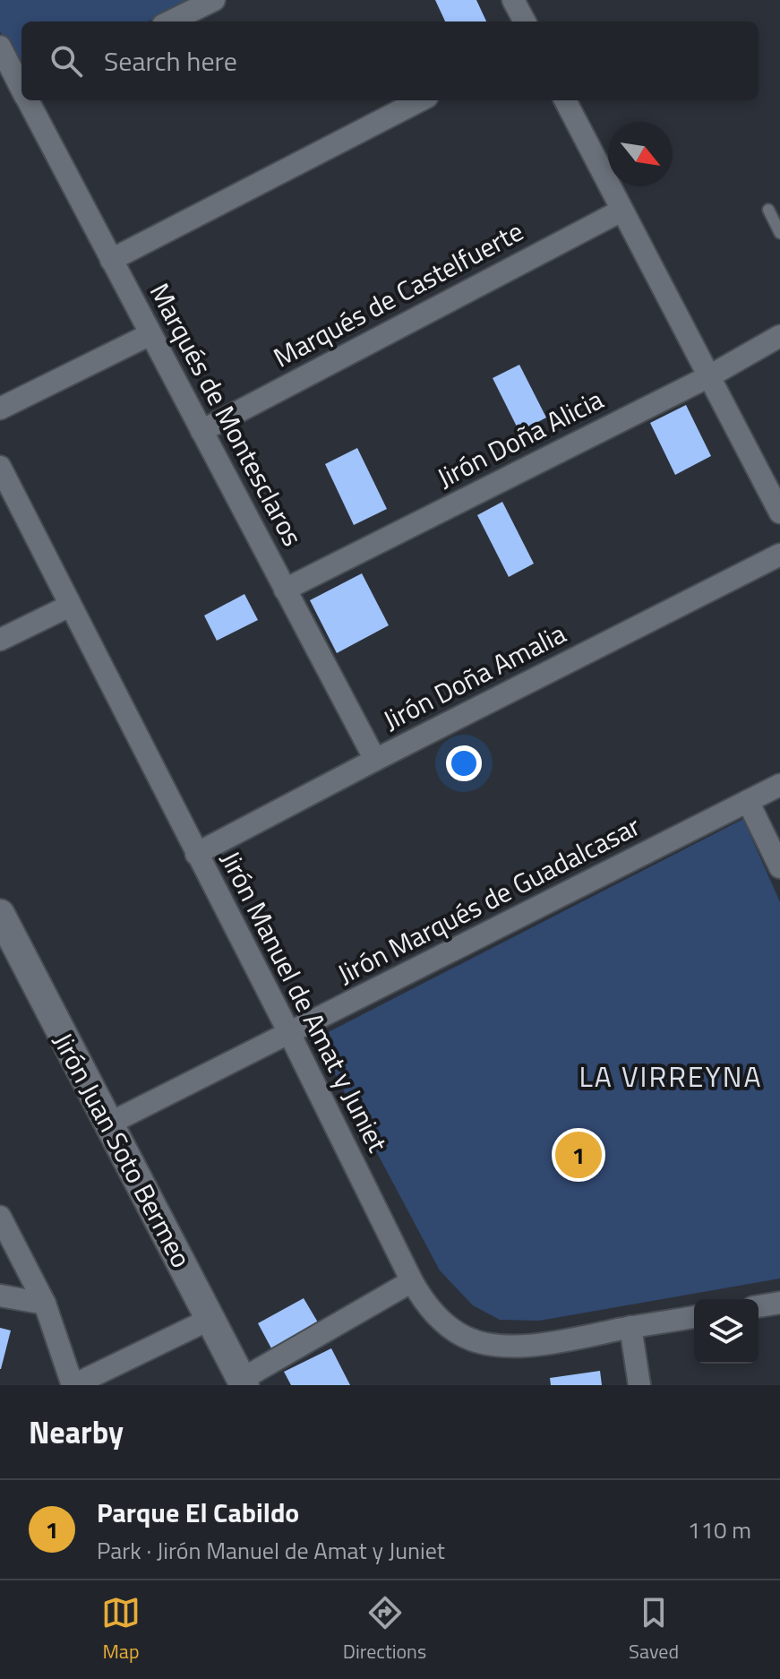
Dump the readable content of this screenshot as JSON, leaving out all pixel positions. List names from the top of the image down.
{
  "streets": {
    "street": [
      "Marqués de Castelfuerte",
      "Marqués de Montesclaros",
      "Jirón Doña Alicia",
      "Jirón Doña Amalia",
      "Jirón Marqués de Guadalcasar",
      "Jirón Manuel de Amat y Juniet",
      "Jirón Juan Soto Bermeo"
    ]
  },
  "crossings": [
    ["Marqués de Castelfuerte", "Marqués de Montesclaros"],
    ["Marqués de Montesclaros", "Jirón Doña Alicia"],
    ["Marqués de Montesclaros", "Jirón Doña Amalia"],
    ["Jirón Doña Amalia", "Jirón Manuel de Amat y Juniet"],
    ["Jirón Marqués de Guadalcasar", "Jirón Manuel de Amat y Juniet"],
    ["Jirón Marqués de Guadalcasar", "Jirón Juan Soto Bermeo"]
  ],
  "districts": ["LA VIRREYNA"],
  "north": "bottom right",
  "page": {
    "search": "Search here",
    "pins": "1",
    "heading": "Nearby",
    "list": [
      {
        "mark": "1",
        "name": "Parque El Cabildo",
        "note": "Park · Jirón Manuel de Amat y Juniet",
        "value": "110 m"
      }
    ],
    "nav": ["Map", "Directions", "Saved"]
  }
}
